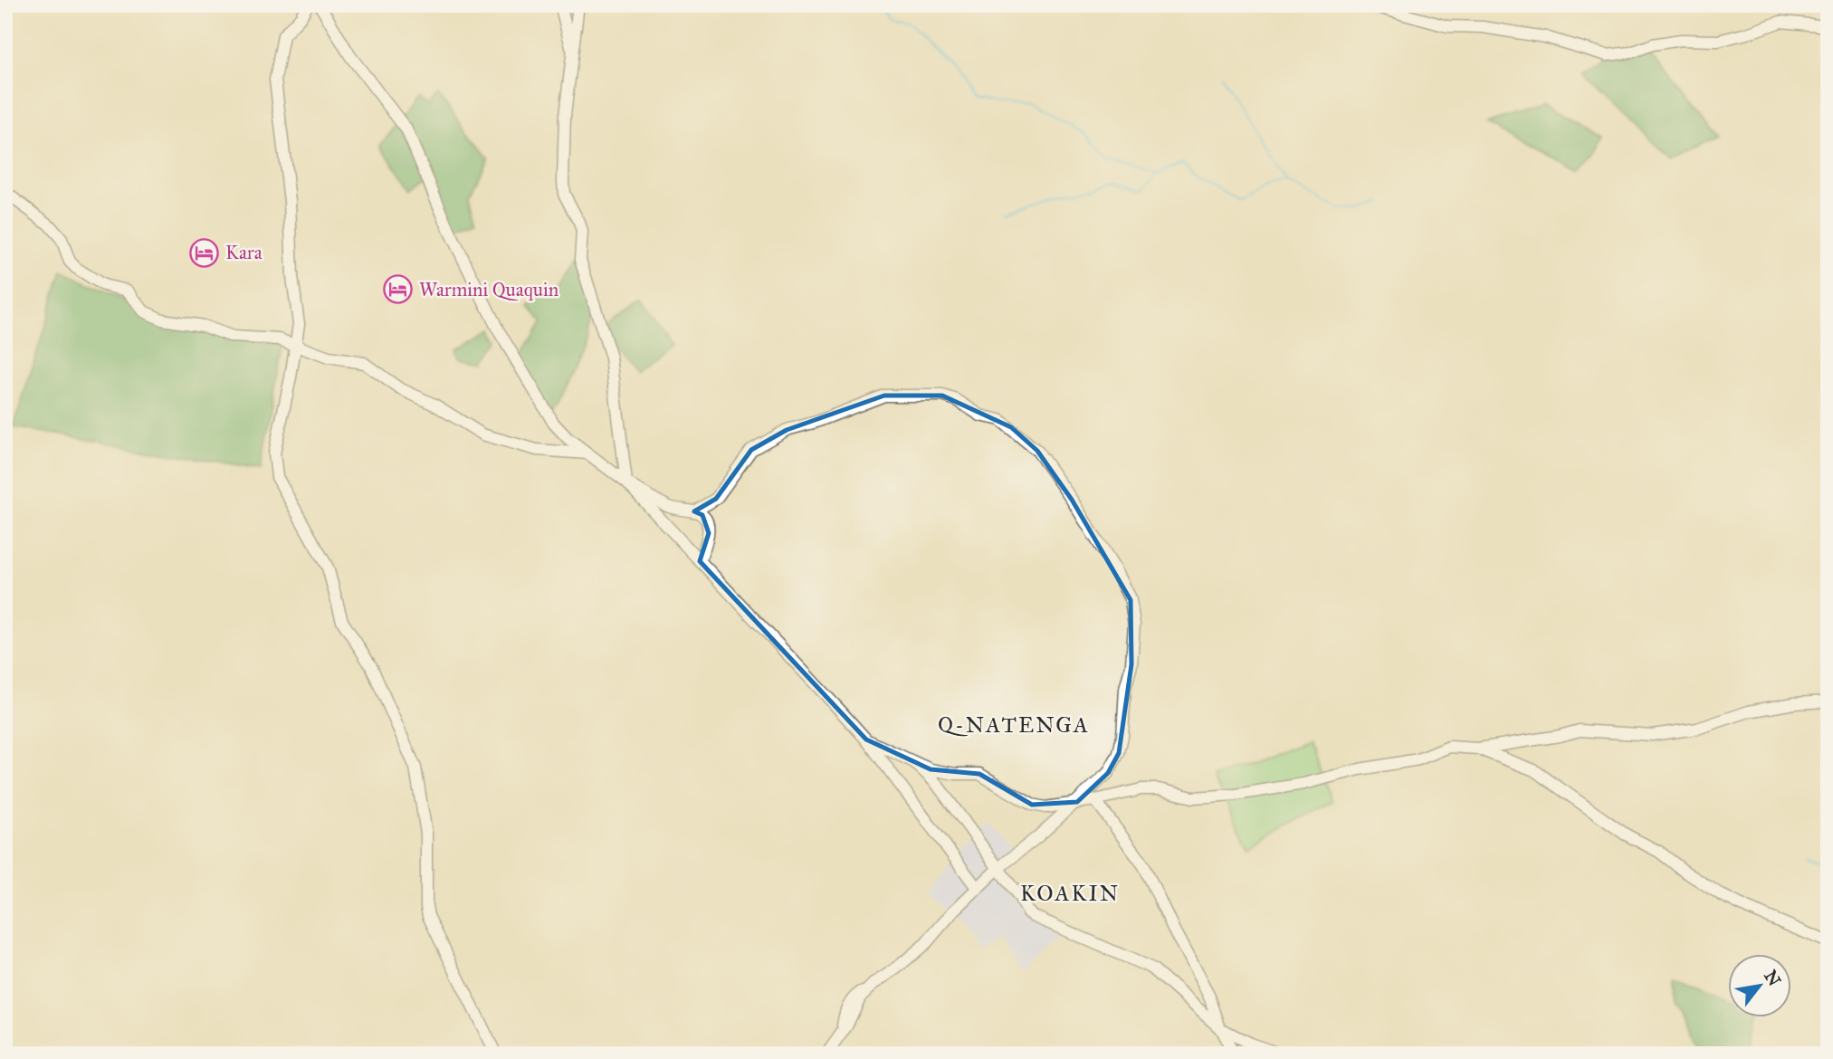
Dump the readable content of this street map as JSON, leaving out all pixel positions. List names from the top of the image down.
{
  "districts": ["Q-NATENGA", "KOAKIN"],
  "places": {
    "hotel": ["Kara", "Warmini Quaquin"]
  },
  "north": "top right"
}
